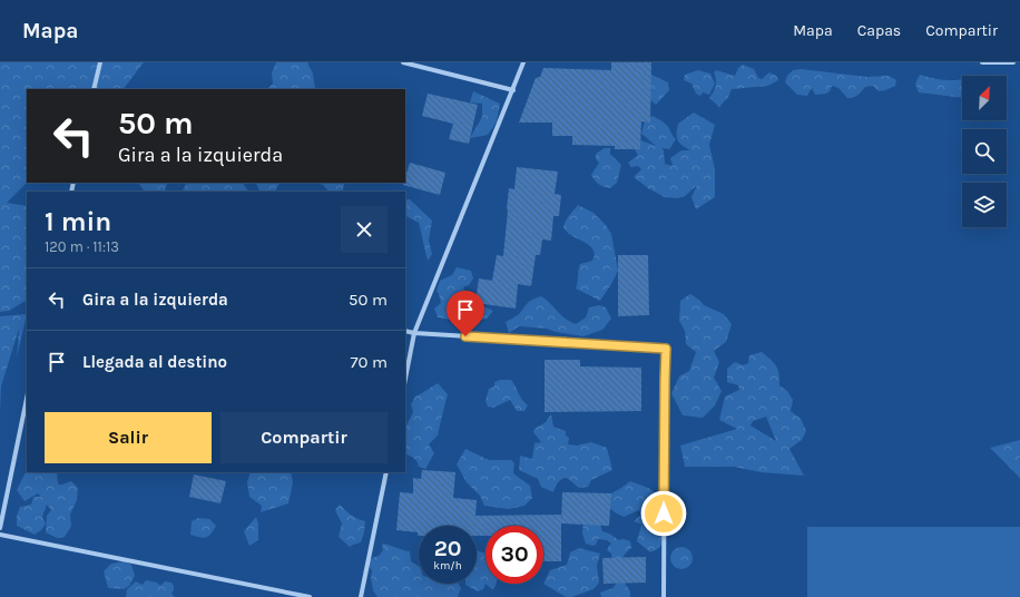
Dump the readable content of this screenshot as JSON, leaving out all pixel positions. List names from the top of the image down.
{
  "north": "top right",
  "page": {
    "header": "Mapa",
    "nav": ["Mapa", "Capas", "Compartir"],
    "turn": ["50 m", "Gira a la izquierda"],
    "heading": ["1 min", "120 m · 11:13"],
    "list": [
      {
        "name": "Gira a la izquierda",
        "value": "50 m"
      },
      {
        "name": "Llegada al destino",
        "value": "70 m"
      }
    ],
    "buttons": ["Salir", "Compartir"],
    "speed": "20 km/h",
    "limit": "30"
  }
}
